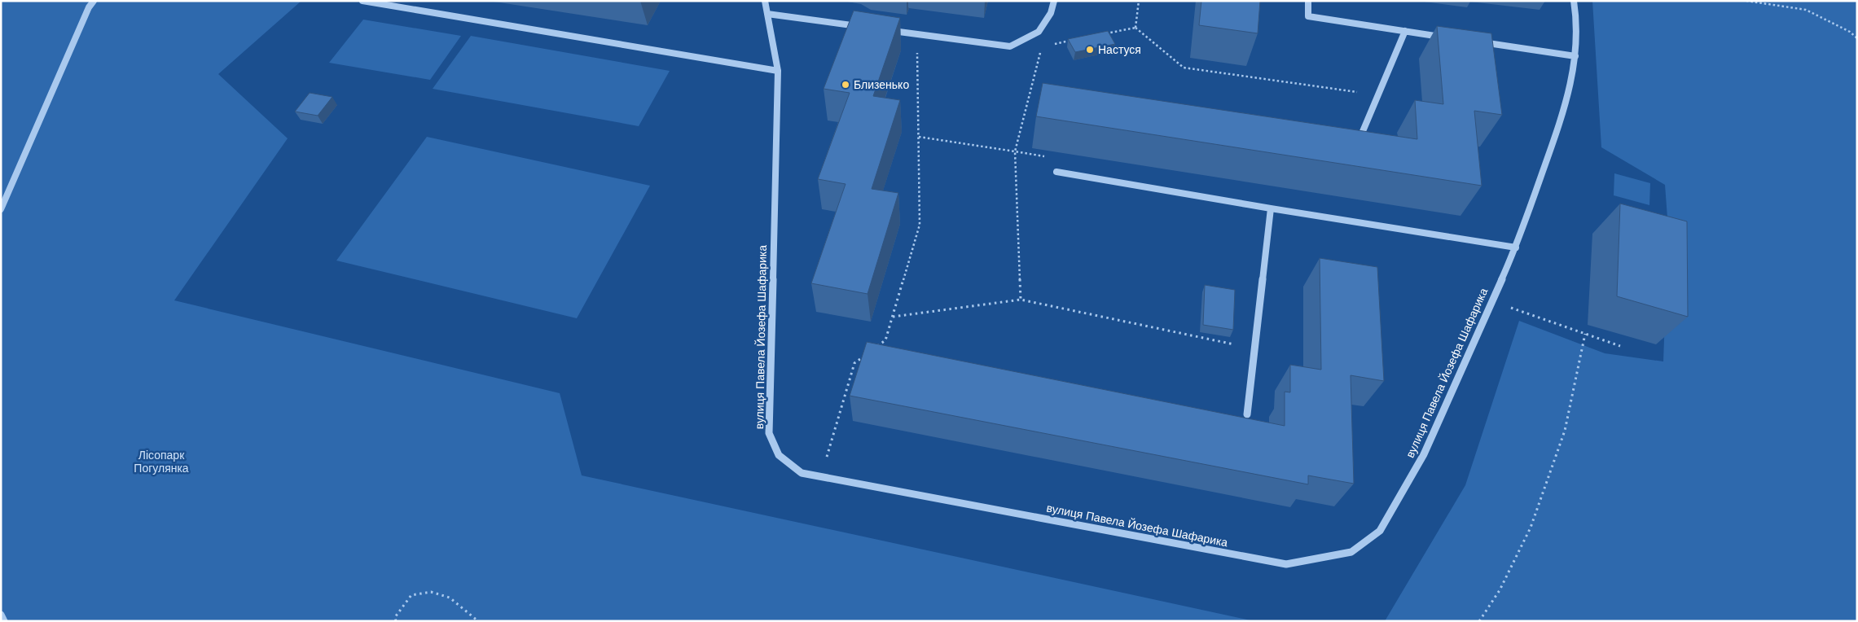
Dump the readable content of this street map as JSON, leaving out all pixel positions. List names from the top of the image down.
{
  "streets": {
    "street": ["вулиця Павела Йозефа Шафарика"]
  },
  "parks": ["Лісопарк Погулянка"],
  "places": ["Настуся", "Близенько"]
}
